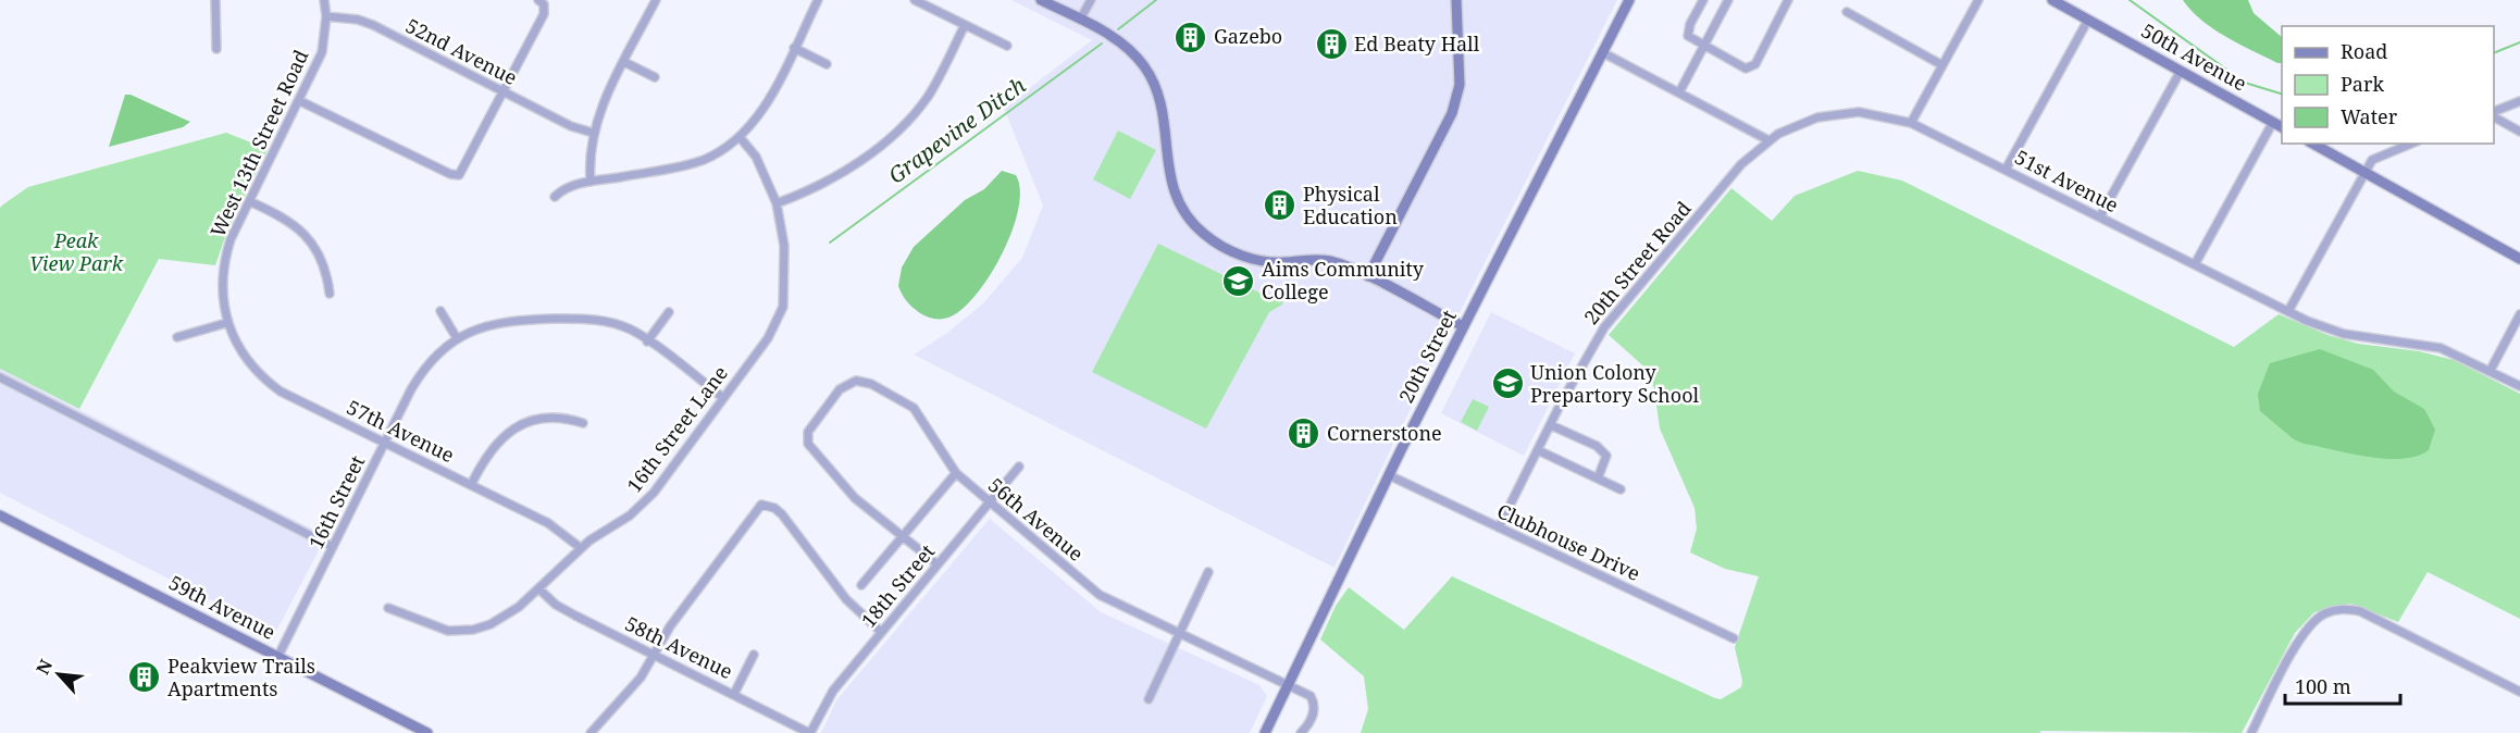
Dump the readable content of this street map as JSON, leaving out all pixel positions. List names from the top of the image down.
{
  "streets": {
    "street": [
      "52nd Avenue",
      "50th Avenue",
      "West 13th Street Road",
      "51st Avenue",
      "20th Street Road",
      "20th Street",
      "16th Street Lane",
      "57th Avenue",
      "16th Street",
      "56th Avenue",
      "Clubhouse Drive",
      "18th Street",
      "59th Avenue",
      "58th Avenue"
    ]
  },
  "crossings": [
    ["52nd Avenue", "West 13th Street Road"],
    ["West 13th Street Road", "57th Avenue"],
    ["51st Avenue", "20th Street Road"],
    ["20th Street Road", "Clubhouse Drive"],
    ["20th Street", "56th Avenue"],
    ["20th Street", "Clubhouse Drive"],
    ["16th Street Lane", "57th Avenue"],
    ["16th Street Lane", "16th Street"],
    ["16th Street Lane", "58th Avenue"],
    ["57th Avenue", "16th Street"],
    ["16th Street", "59th Avenue"],
    ["56th Avenue", "18th Street"],
    ["18th Street", "58th Avenue"]
  ],
  "water": ["Grapevine Ditch"],
  "parks": ["Peak View Park"],
  "places": {
    "building": [
      "Gazebo",
      "Ed Beaty Hall",
      "Physical Education",
      "Cornerstone",
      "Peakview Trails Apartments"
    ],
    "school or university": ["Aims Community College", "Union Colony Prepartory School"]
  },
  "legend": ["Road", "Park", "Water"],
  "scale_bar": "100 m",
  "north": "top left"
}
